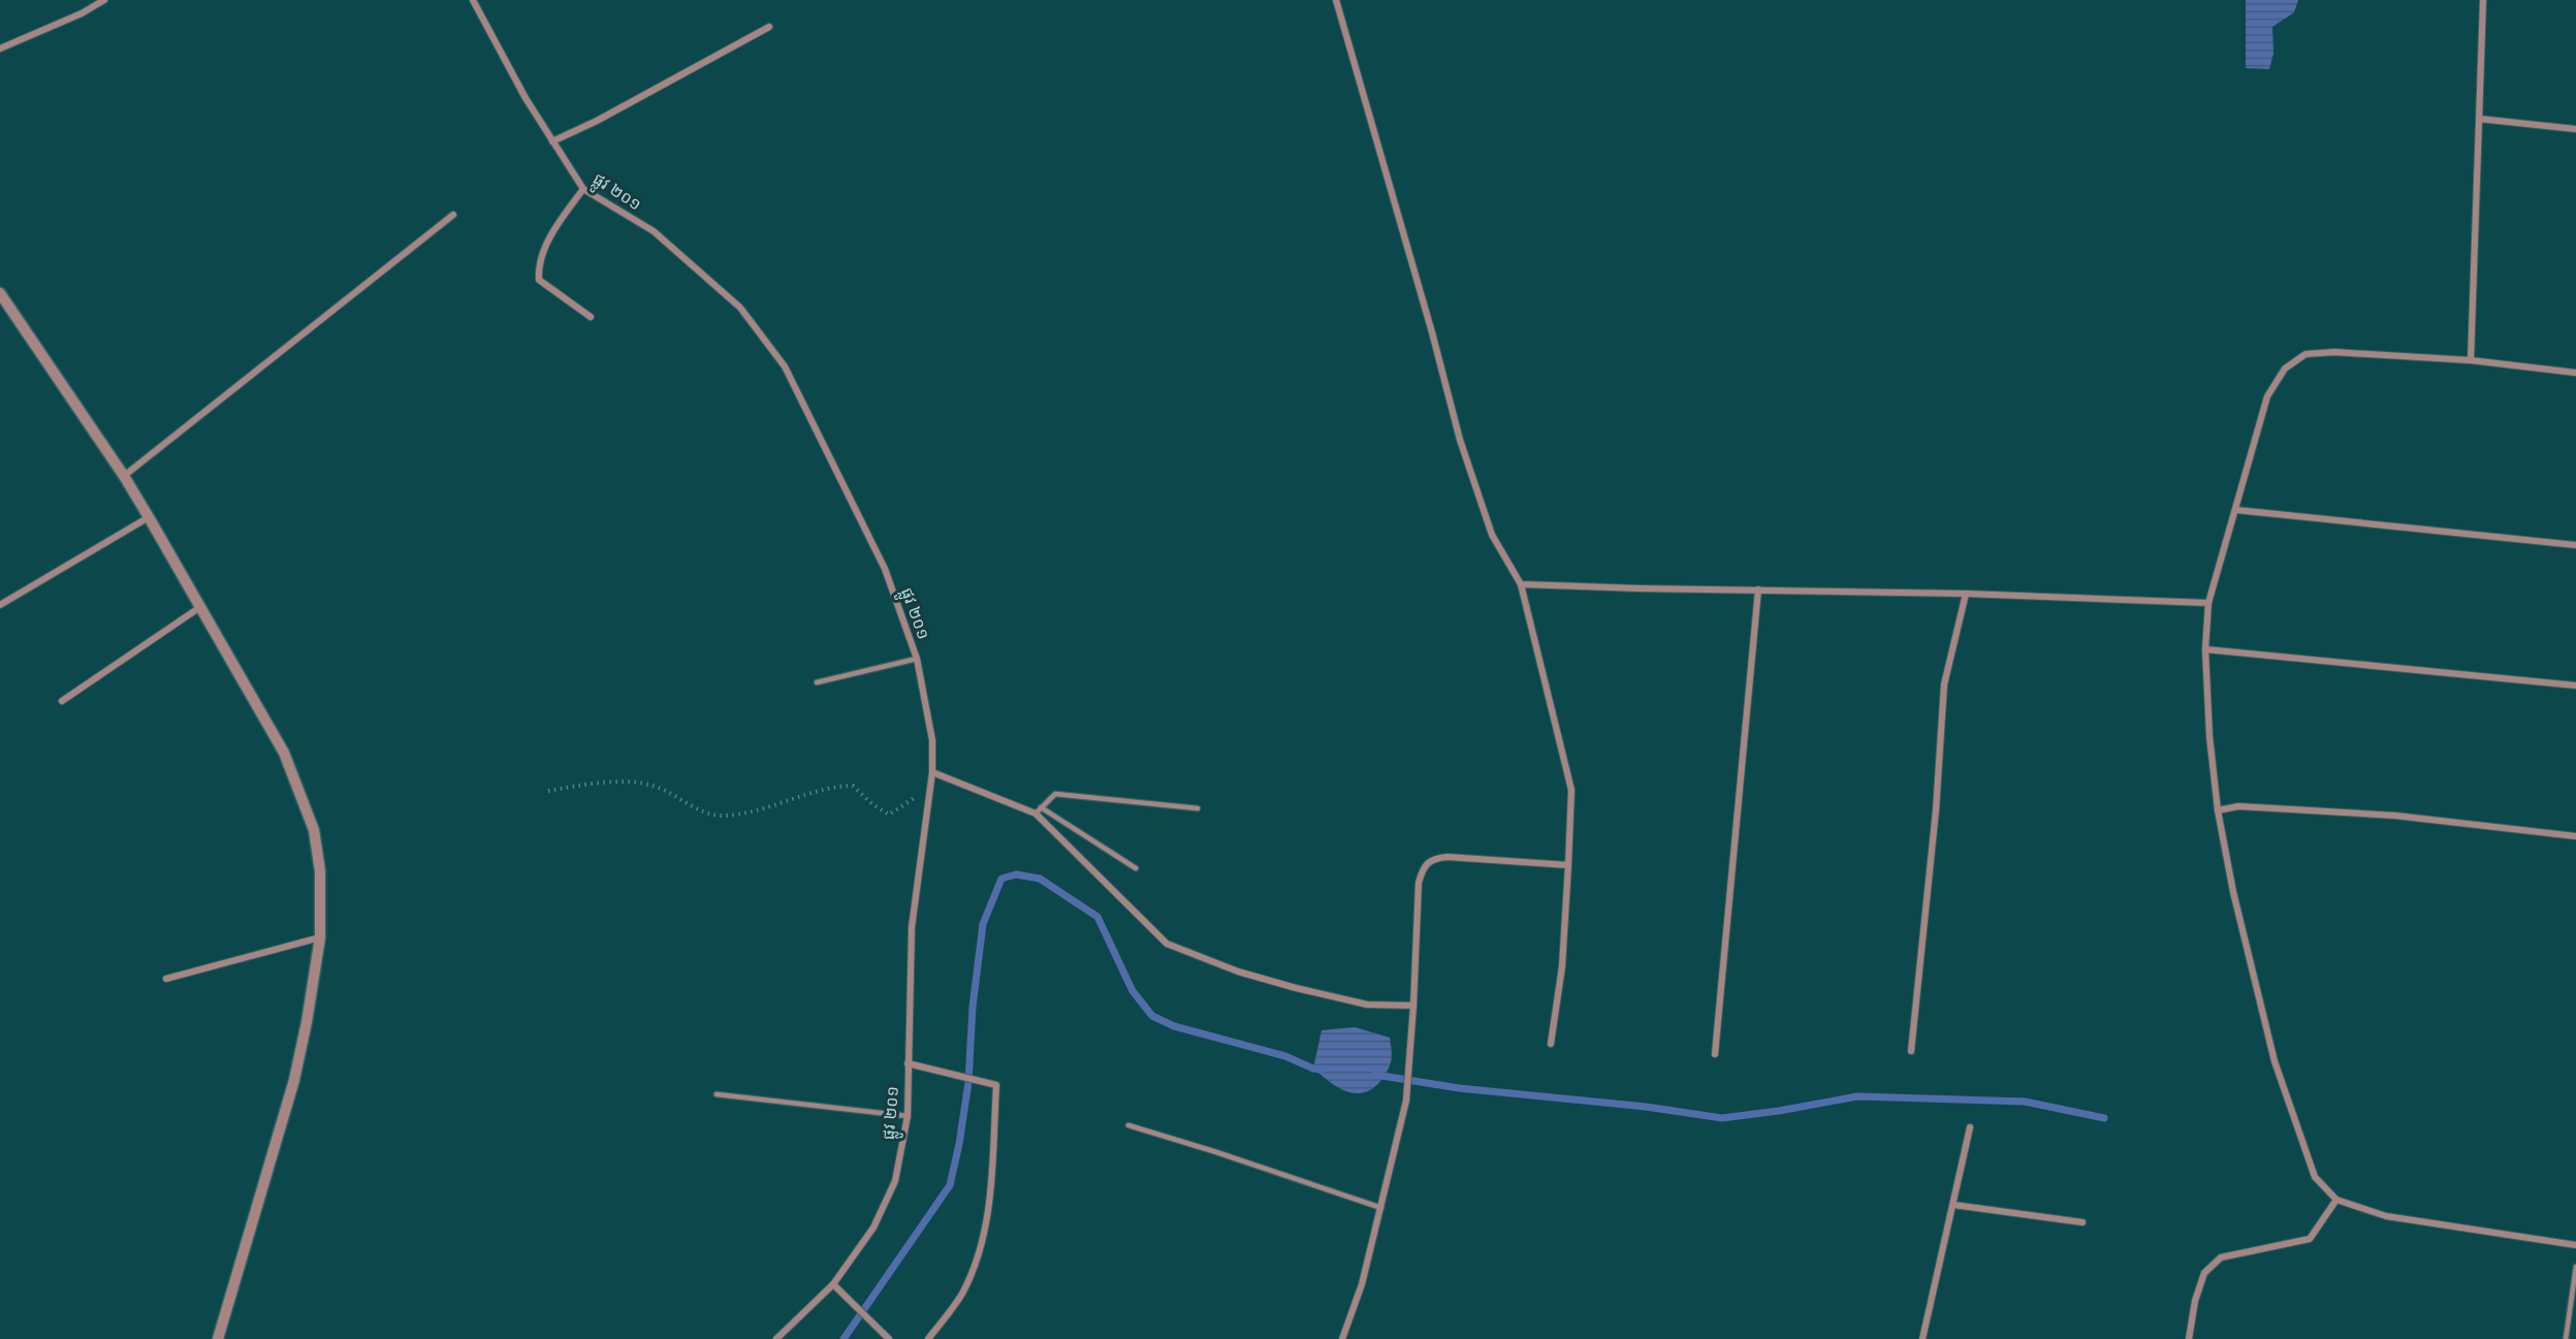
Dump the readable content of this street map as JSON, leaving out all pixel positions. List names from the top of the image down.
{
  "streets": {
    "street": ["ផ្លូវ ២០១"]
  }
}
